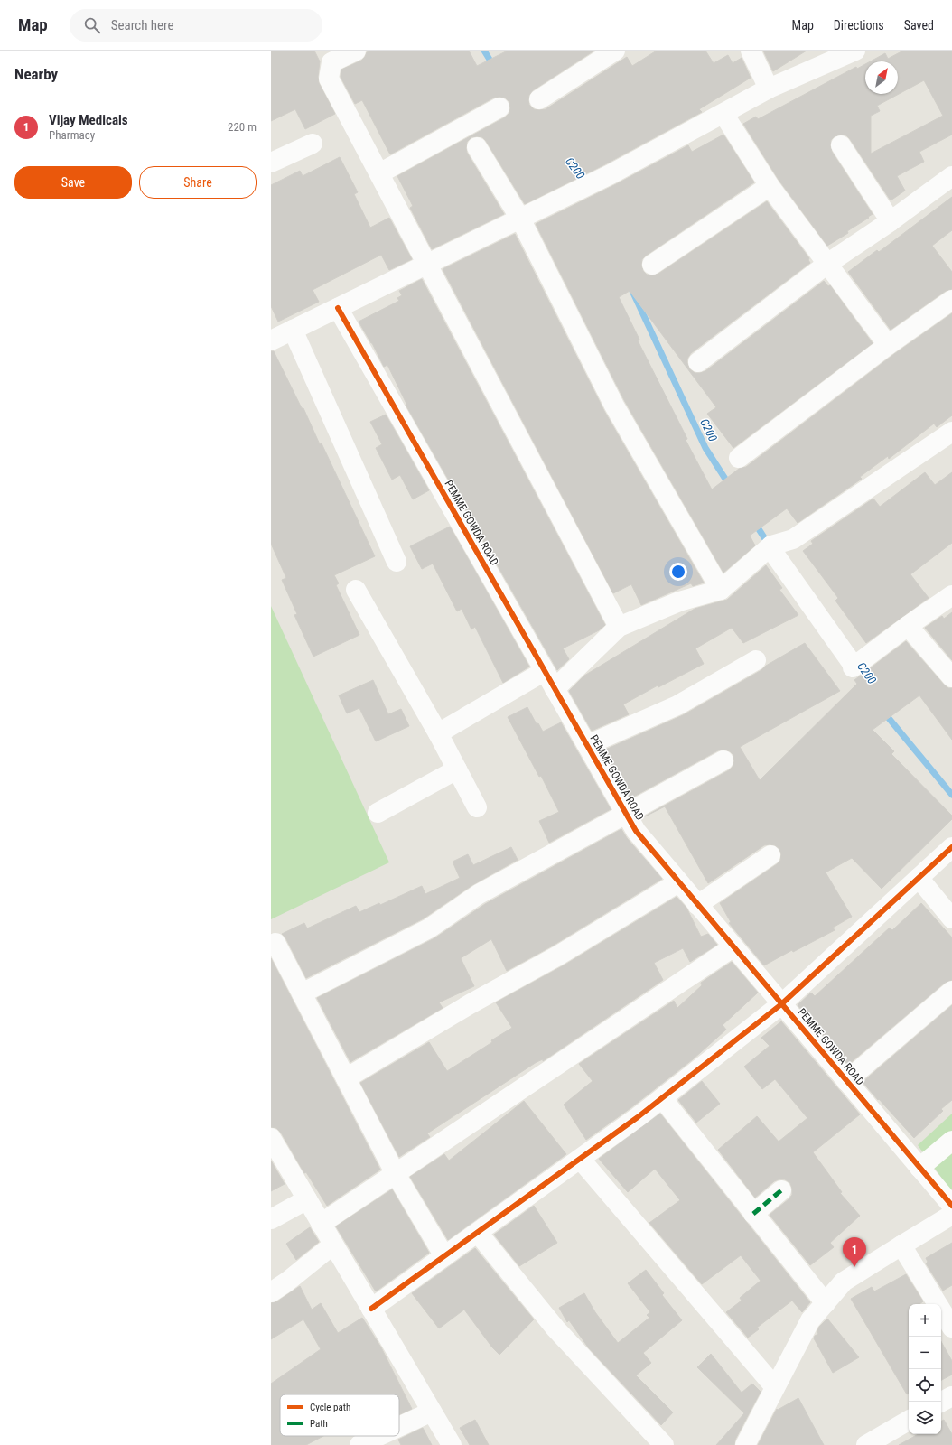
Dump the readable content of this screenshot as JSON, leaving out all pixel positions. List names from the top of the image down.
{
  "streets": {
    "street": ["PEMME GOWDA ROAD"]
  },
  "water": ["C200"],
  "legend": ["Cycle path", "Path"],
  "north": "top right",
  "page": {
    "header": "Map",
    "search": "Search here",
    "nav": ["Map", "Directions", "Saved"],
    "heading": "Nearby",
    "list": [
      {
        "mark": "1",
        "name": "Vijay Medicals",
        "note": "Pharmacy",
        "value": "220 m"
      }
    ],
    "buttons": ["Save", "Share"],
    "pins": "1",
    "map_buttons": ["+", "−"]
  }
}
